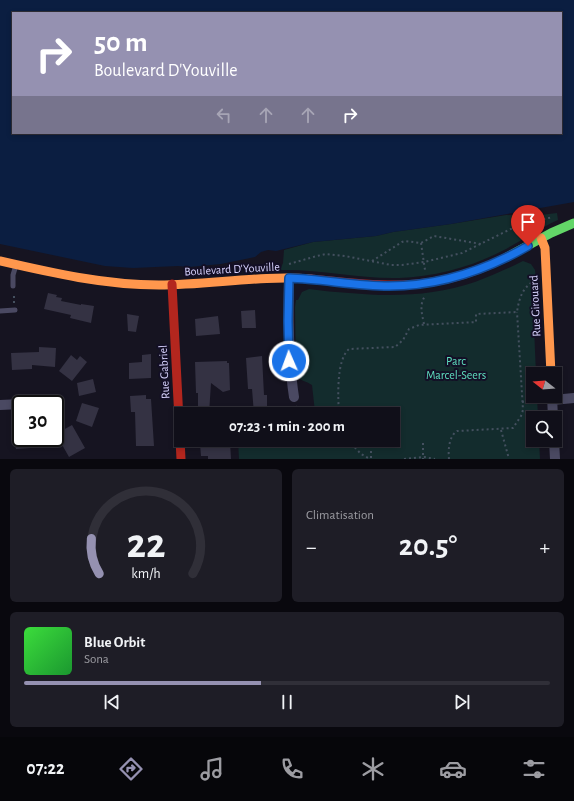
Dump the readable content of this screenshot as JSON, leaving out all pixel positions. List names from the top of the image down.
{
  "streets": {
    "street": ["Boulevard D'Youville", "Rue Girouard", "Rue Gabriel"]
  },
  "crossings": [
    ["Boulevard D'Youville", "Rue Girouard"],
    ["Boulevard D'Youville", "Rue Gabriel"]
  ],
  "parks": ["Parc Marcel-Seers"],
  "north": "left",
  "page": {
    "turn": ["50 m", "Boulevard D'Youville"],
    "limit": "30",
    "trip": "07:23 · 1 min · 200 m",
    "tile": "Climatisation",
    "heat": ["−", "20.5°", "+"],
    "song": ["Blue Orbit", "Sona"],
    "tabs": "07:22",
    "gauge": ["22", "km/h"]
  }
}
